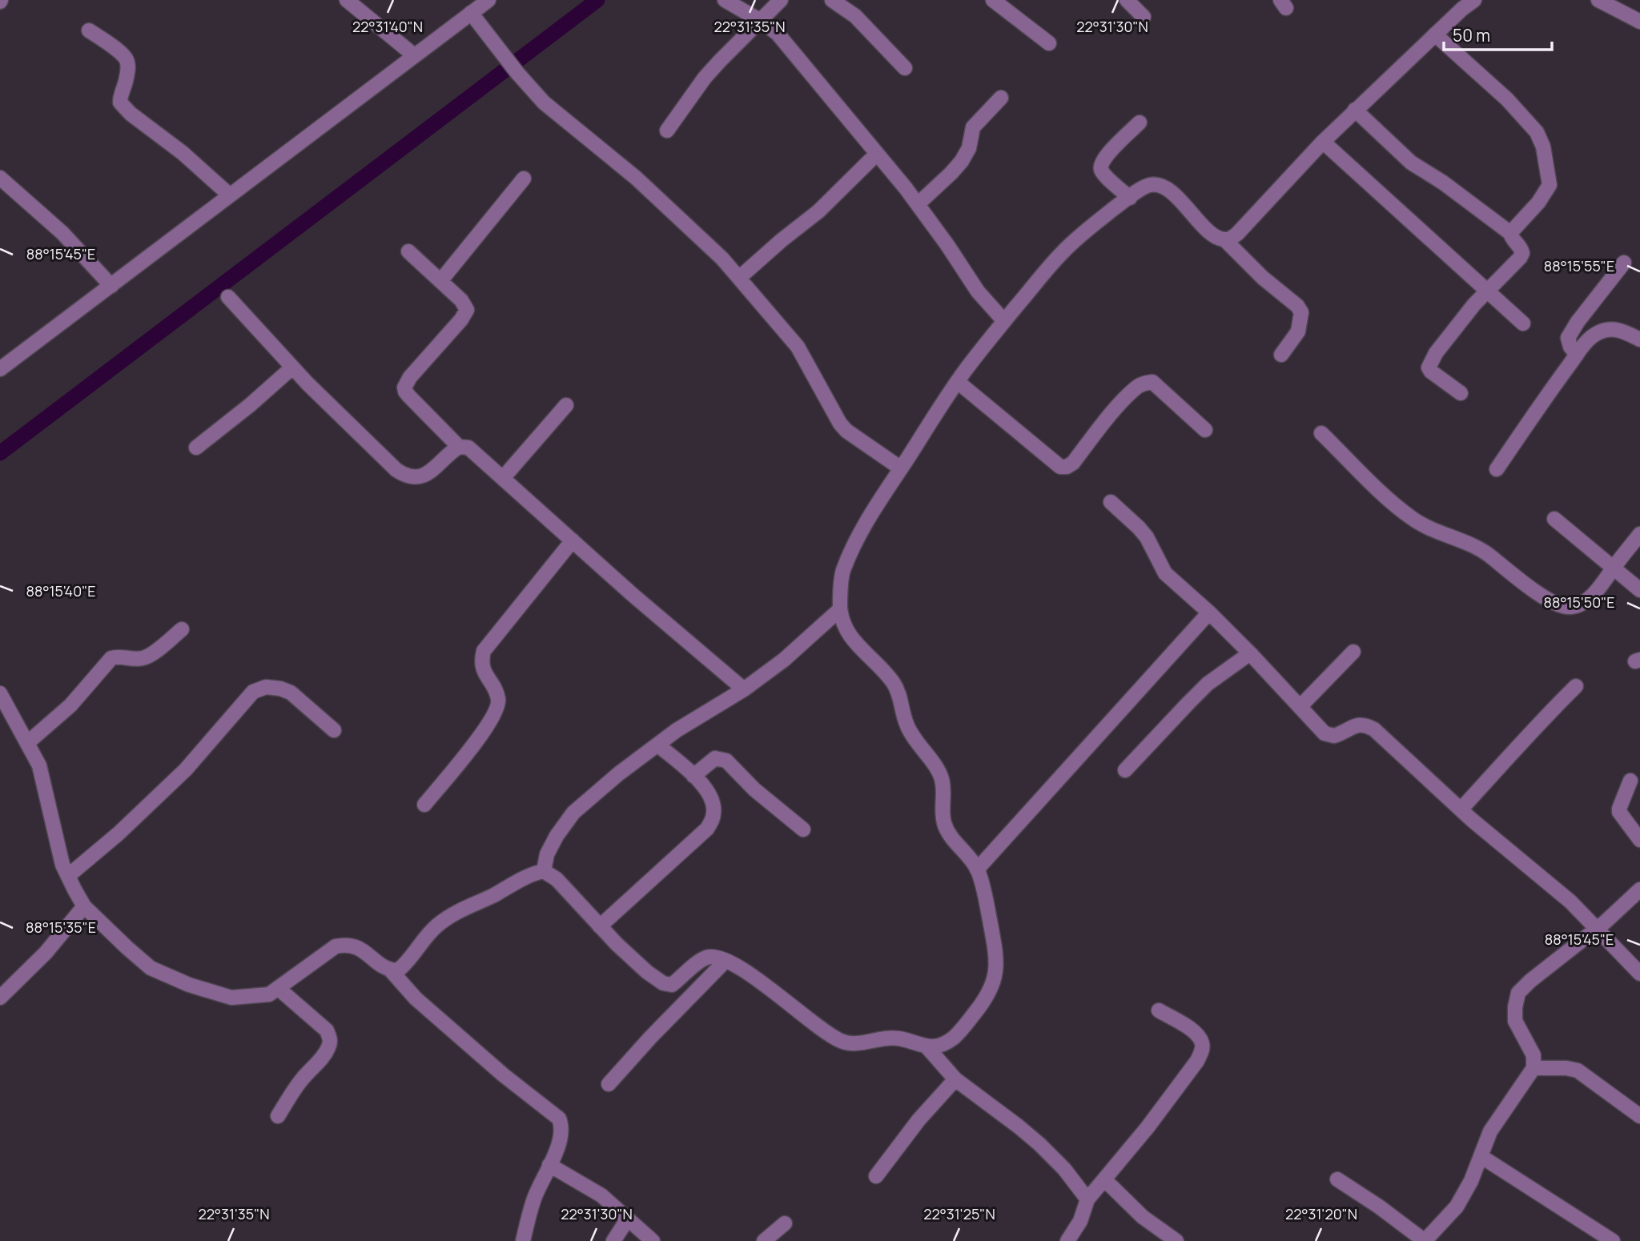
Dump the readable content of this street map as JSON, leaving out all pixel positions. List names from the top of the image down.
{
  "scale_bar": "50 m",
  "coordinates": [
    "22°31'40\"N",
    "22°31'35\"N",
    "22°31'30\"N",
    "88°15'45\"E",
    "88°15'55\"E",
    "88°15'40\"E",
    "88°15'50\"E",
    "88°15'35\"E",
    "22°31'25\"N",
    "22°31'20\"N"
  ]
}
